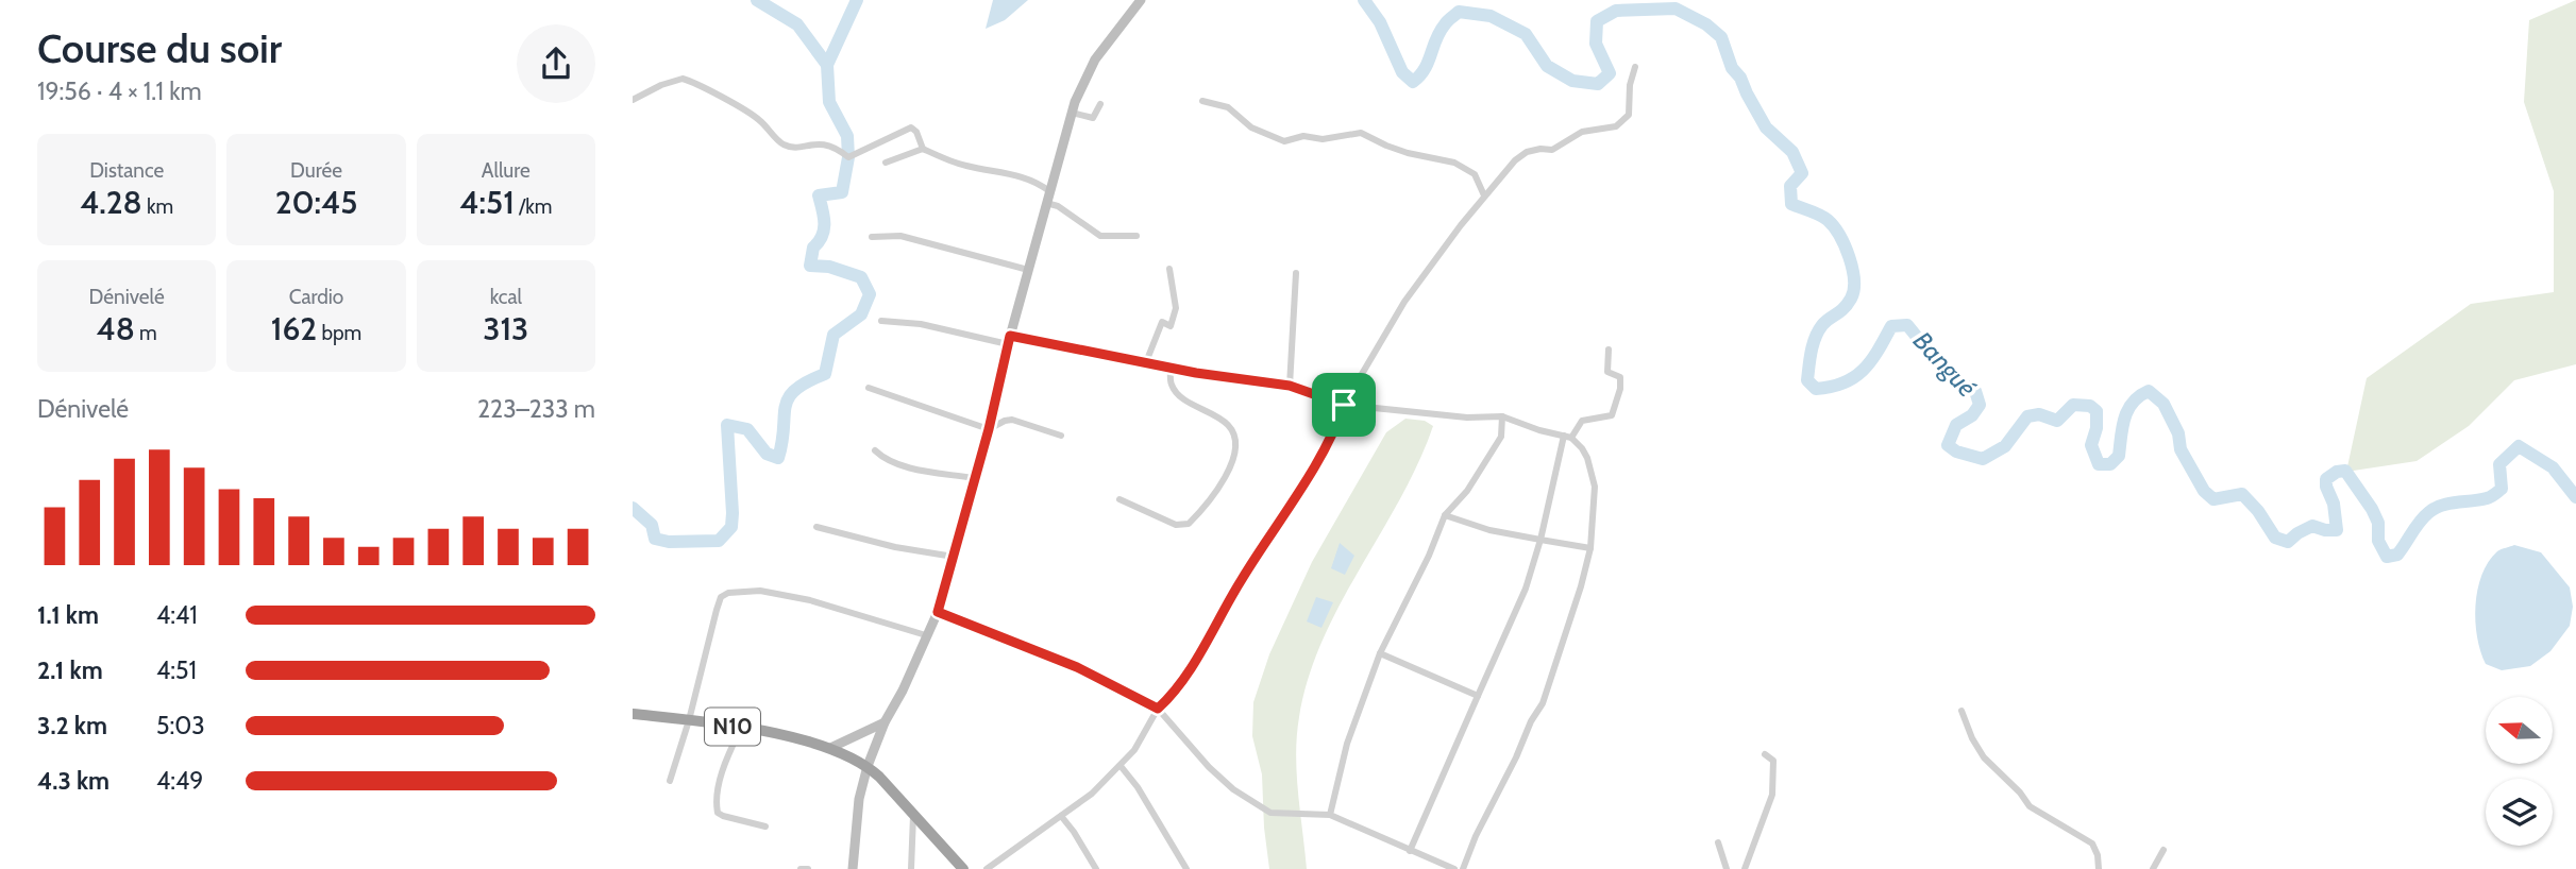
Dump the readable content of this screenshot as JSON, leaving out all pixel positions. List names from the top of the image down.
{
  "streets": {
    "highway": ["N10"]
  },
  "water": ["Bangué"],
  "north": "left",
  "page": {
    "heading": ["Course du soir", "19:56 · 4 × 1.1 km"],
    "stats": [
      ["Distance", "4.28 km"],
      ["Durée", "20:45"],
      ["Allure", "4:51 /km"],
      ["Dénivelé", "48 m"],
      ["Cardio", "162 bpm"],
      ["kcal", "313"]
    ],
    "chart": ["Dénivelé", "223–233 m"],
    "list": [
      {
        "name": "1.1 km",
        "note": "4:41"
      },
      {
        "name": "2.1 km",
        "note": "4:51"
      },
      {
        "name": "3.2 km",
        "note": "5:03"
      },
      {
        "name": "4.3 km",
        "note": "4:49"
      }
    ]
  }
}
